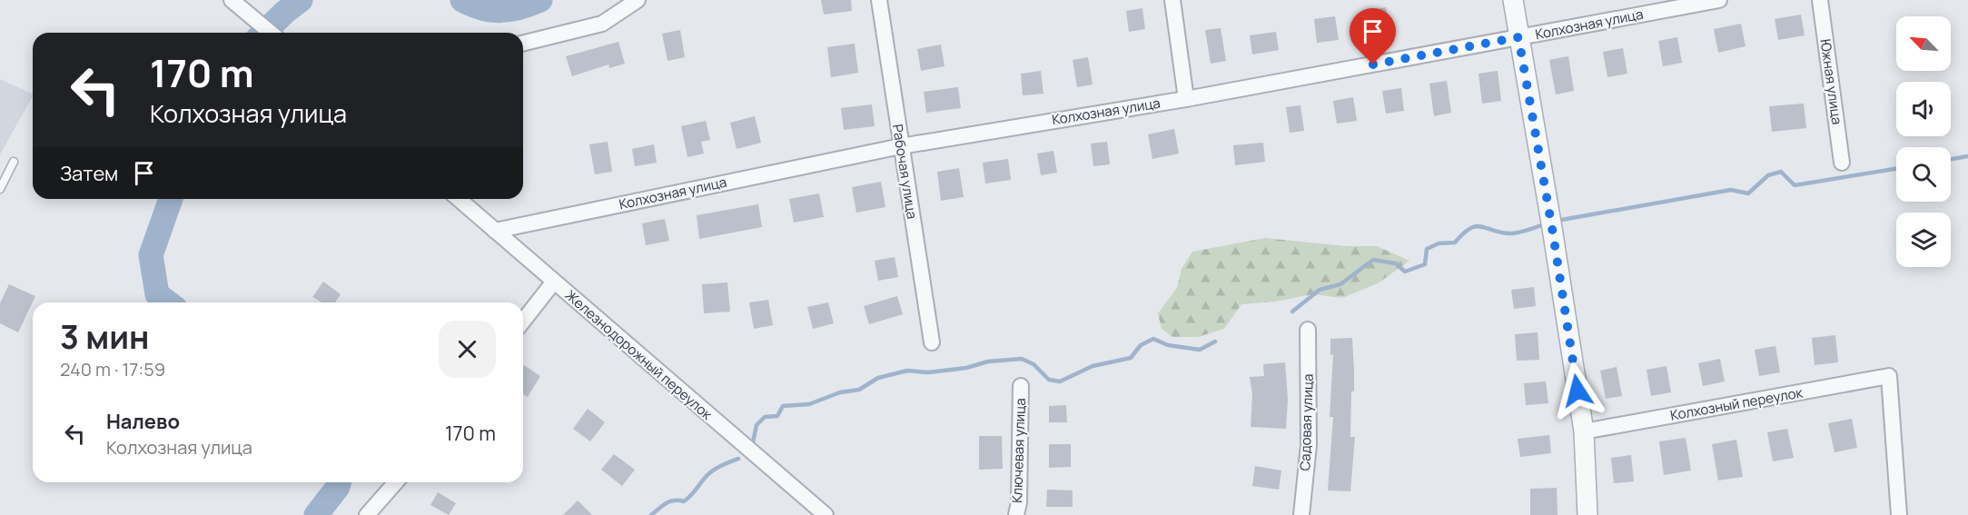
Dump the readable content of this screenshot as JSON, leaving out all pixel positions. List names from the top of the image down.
{
  "streets": {
    "street": [
      "Колхозная улица",
      "Южная улица",
      "Рабочая улица",
      "Железнодорожный переулок",
      "Колхозный переулок",
      "Садовая улица",
      "Ключевая улица"
    ]
  },
  "crossings": [
    ["Колхозная улица", "Рабочая улица"],
    ["Колхозная улица", "Железнодорожный переулок"]
  ],
  "north": "top left",
  "page": {
    "turn": ["170 m", "Колхозная улица"],
    "then": "Затем",
    "heading": ["3 мин", "240 m · 17:59"],
    "list": [
      {
        "name": "Налево",
        "note": "Колхозная улица",
        "value": "170 m"
      }
    ]
  }
}
